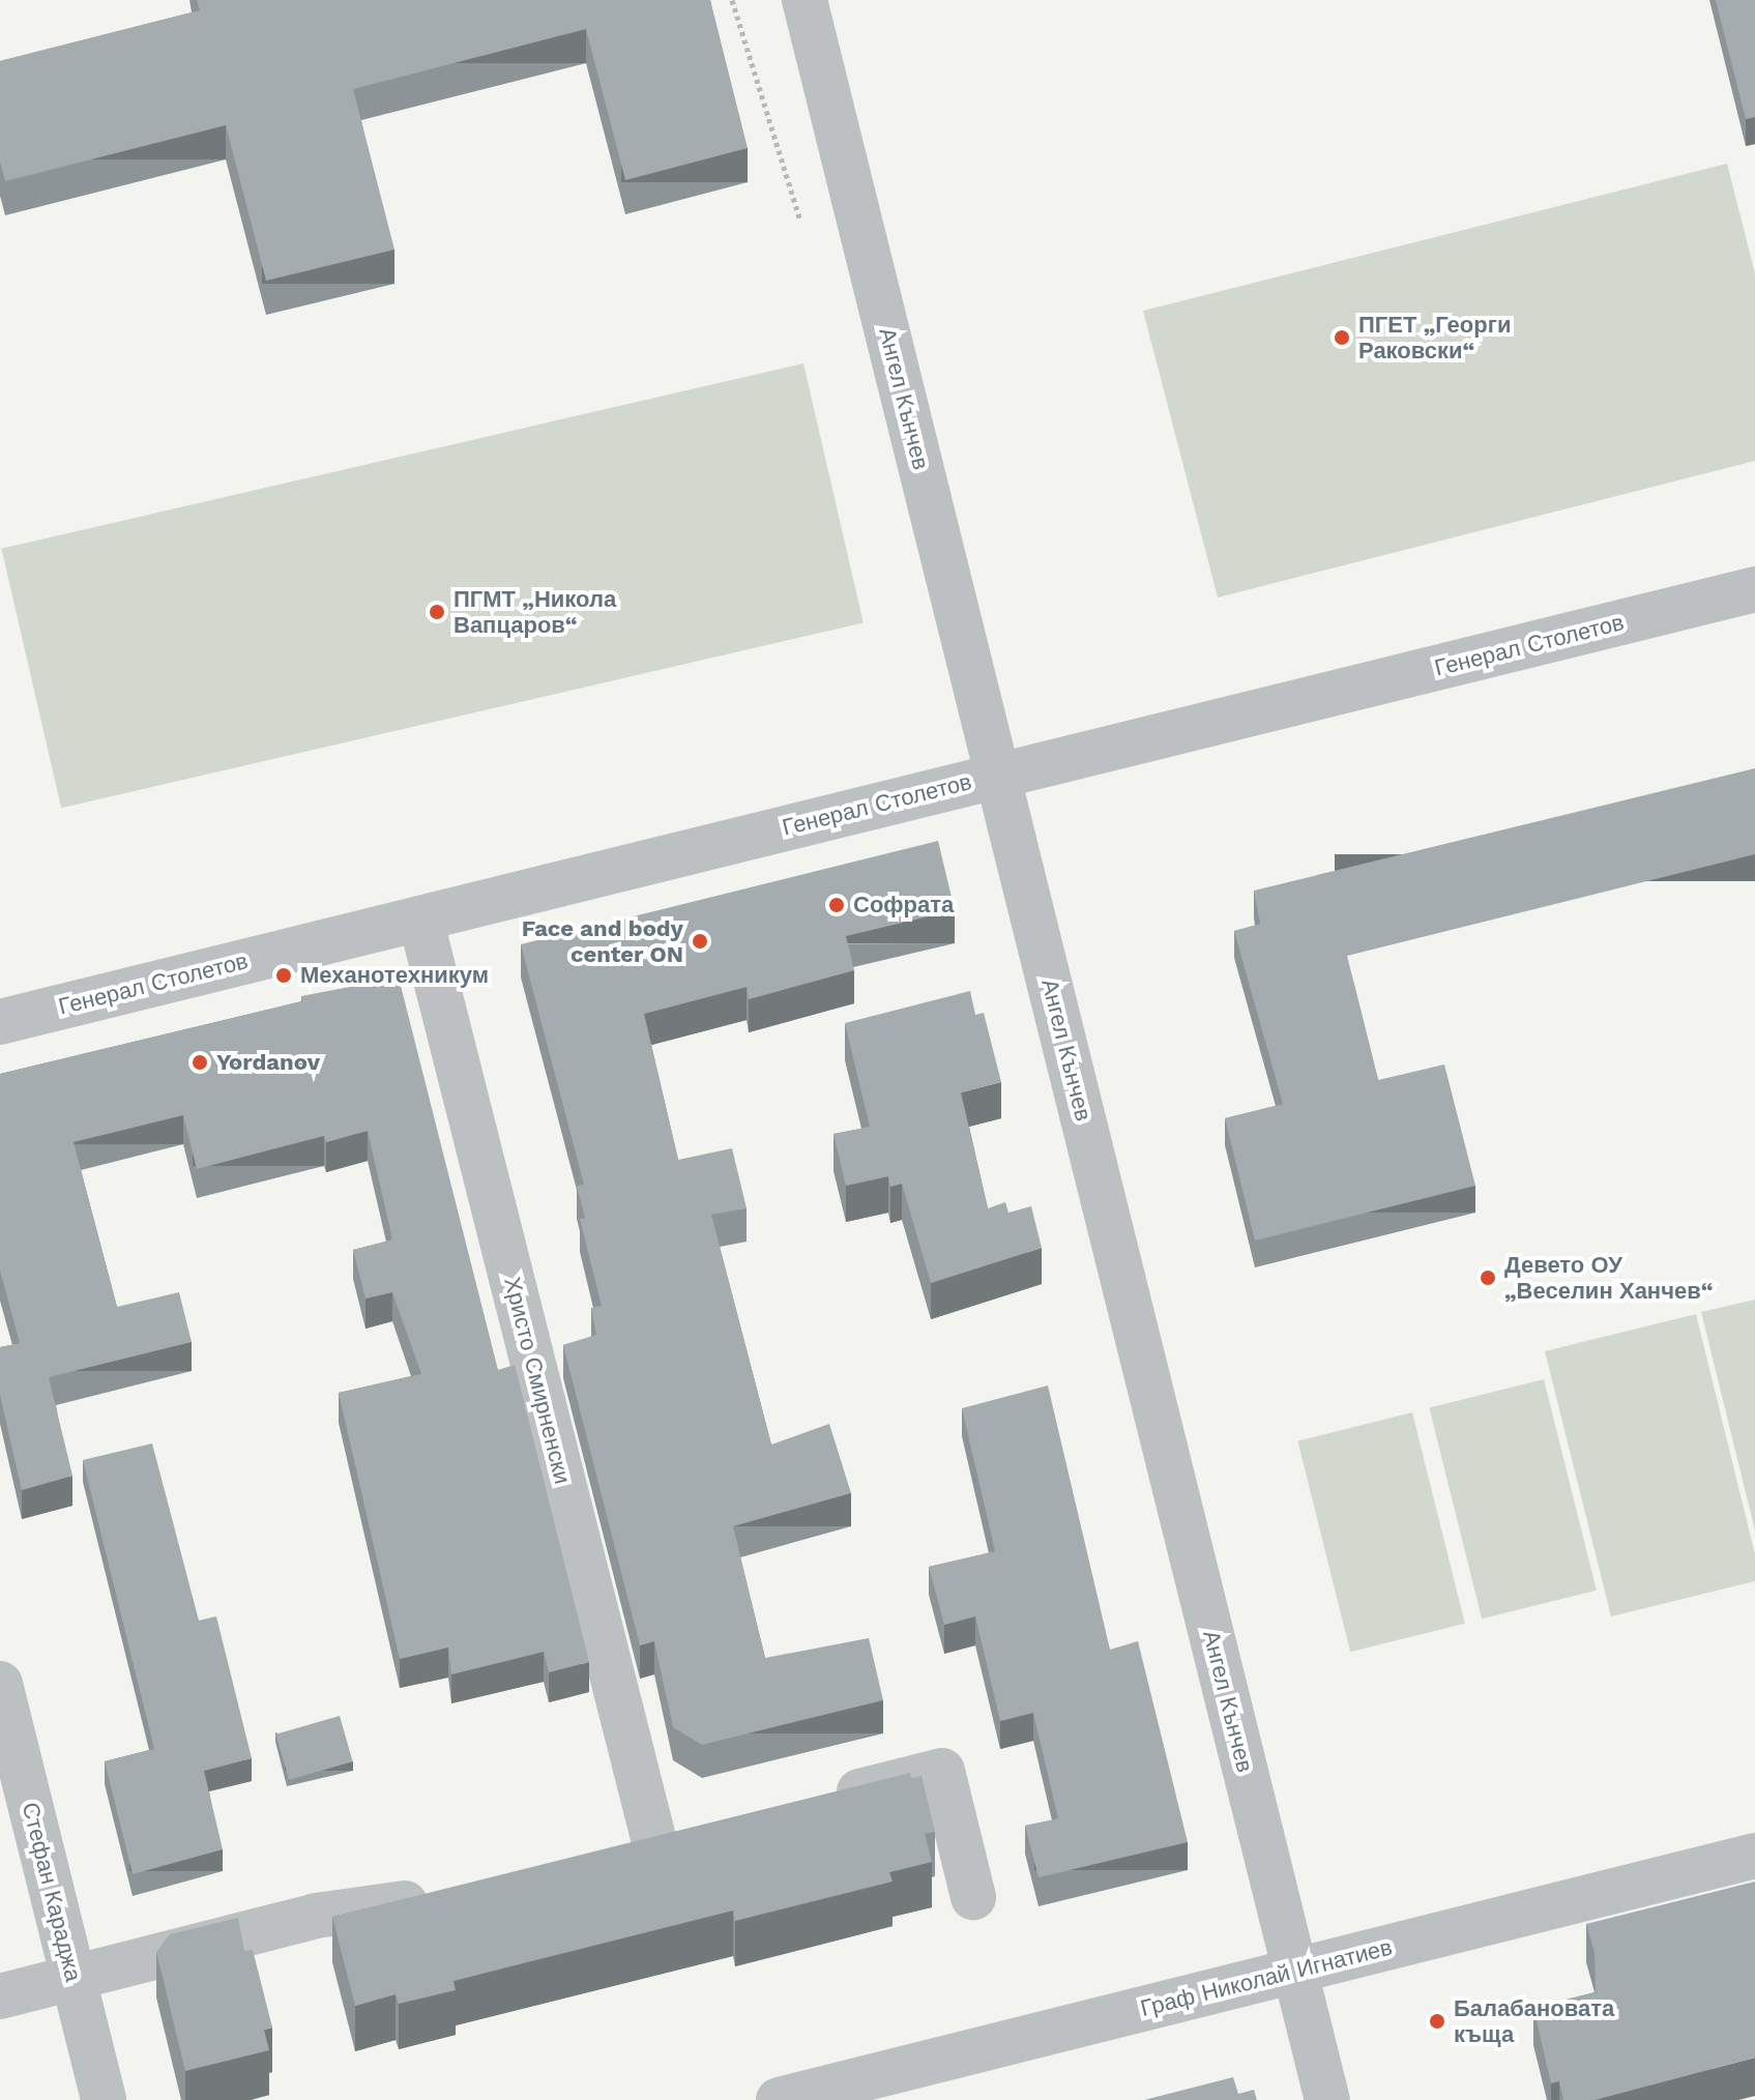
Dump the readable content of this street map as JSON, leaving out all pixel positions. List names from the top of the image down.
{
  "streets": {
    "street": [
      "Ангел Кънчев",
      "Генерал Столетов",
      "Христо Смирненски",
      "Стефан Караджа",
      "Граф Николай Игнатиев"
    ]
  },
  "crossings": [
    ["Ангел Кънчев", "Генерал Столетов"],
    ["Ангел Кънчев", "Граф Николай Игнатиев"],
    ["Генерал Столетов", "Христо Смирненски"]
  ],
  "places": [
    "ПГЕТ „Георги Раковски“",
    "ПГМТ „Никола Вапцаров“",
    "Софрата",
    "Face and body center ON",
    "Механотехникум",
    "Yordanov",
    "Девето ОУ „Веселин Ханчев“",
    "Балабановата къща"
  ]
}
